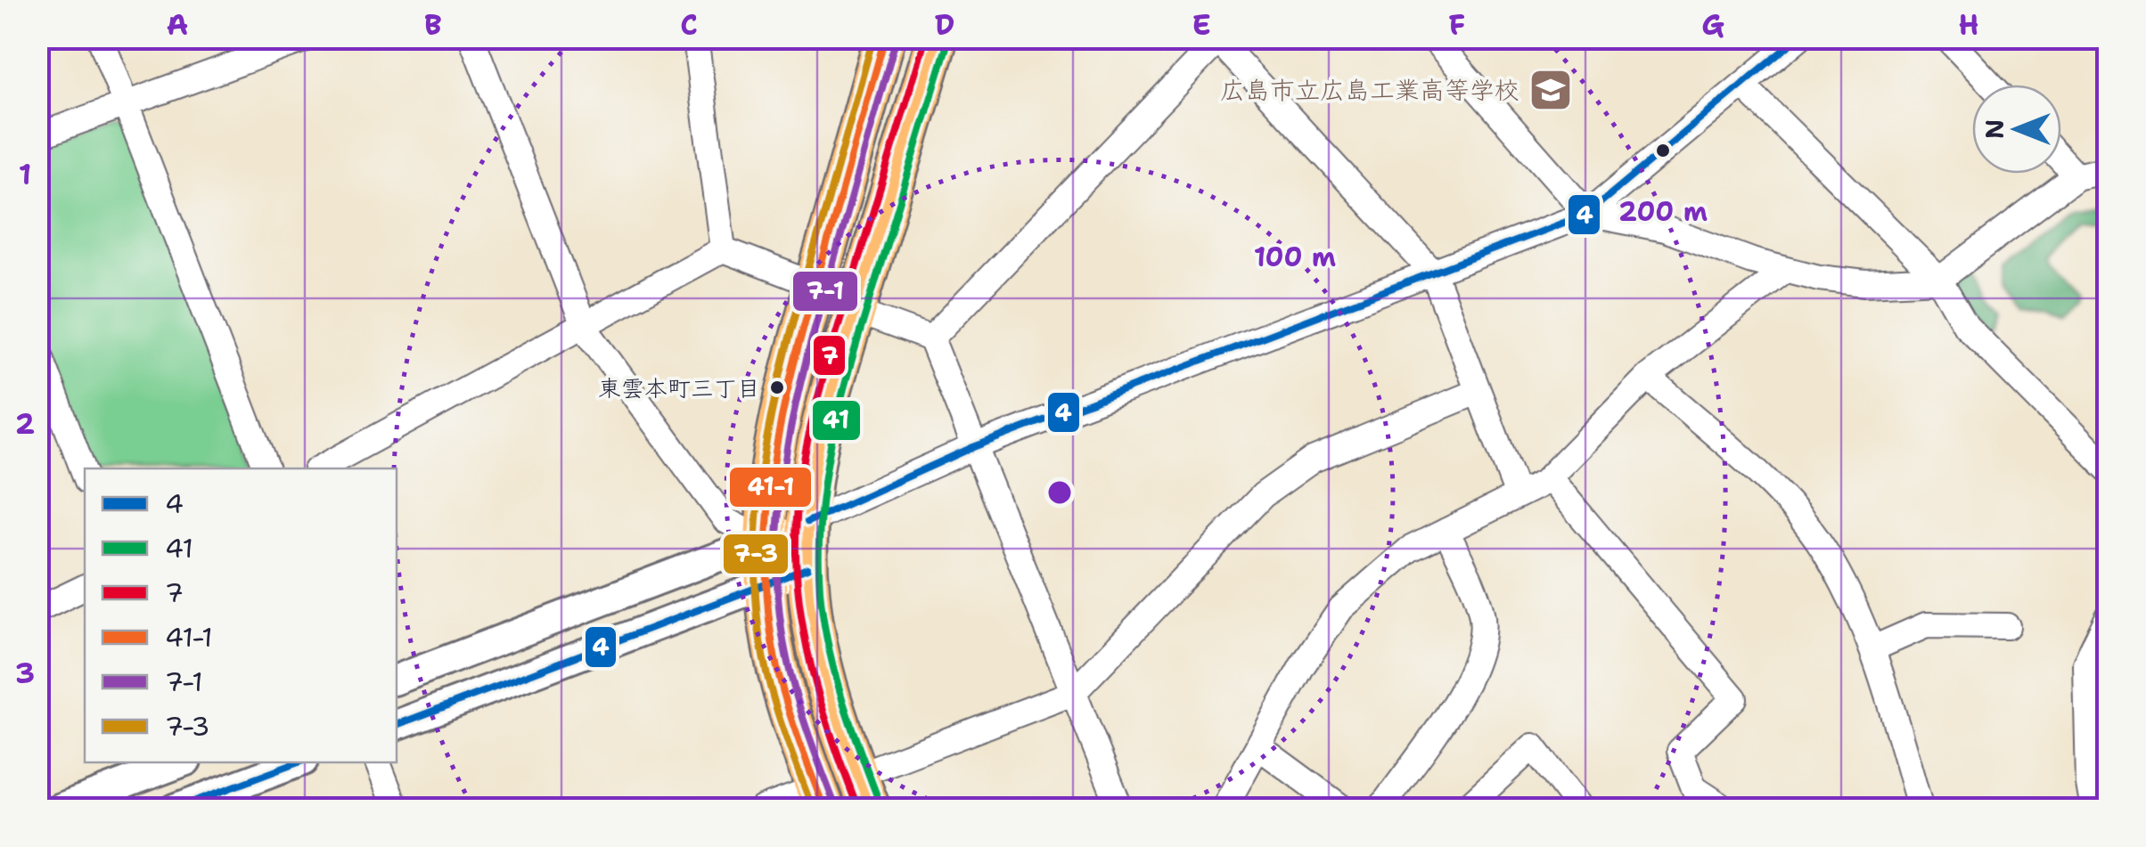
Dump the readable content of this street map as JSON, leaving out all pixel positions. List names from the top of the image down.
{
  "places": {
    "school or university": ["広島市立広島工業高等学校"],
    "other": ["東雲本町三丁目"]
  },
  "lines": [
    "transit line 4",
    "transit line 7",
    "transit line 41-1",
    "transit line 7-3",
    "transit line 7-1",
    "transit line 41"
  ],
  "legend": [
    "4",
    "41",
    "7",
    "41-1",
    "7-1",
    "7-3"
  ],
  "north": "left",
  "grid": {
    "columns": [
      "A",
      "B",
      "C",
      "D",
      "E",
      "F",
      "G",
      "H"
    ],
    "rows": ["1", "2", "3"]
  },
  "rings": ["200 m", "100 m"]
}
